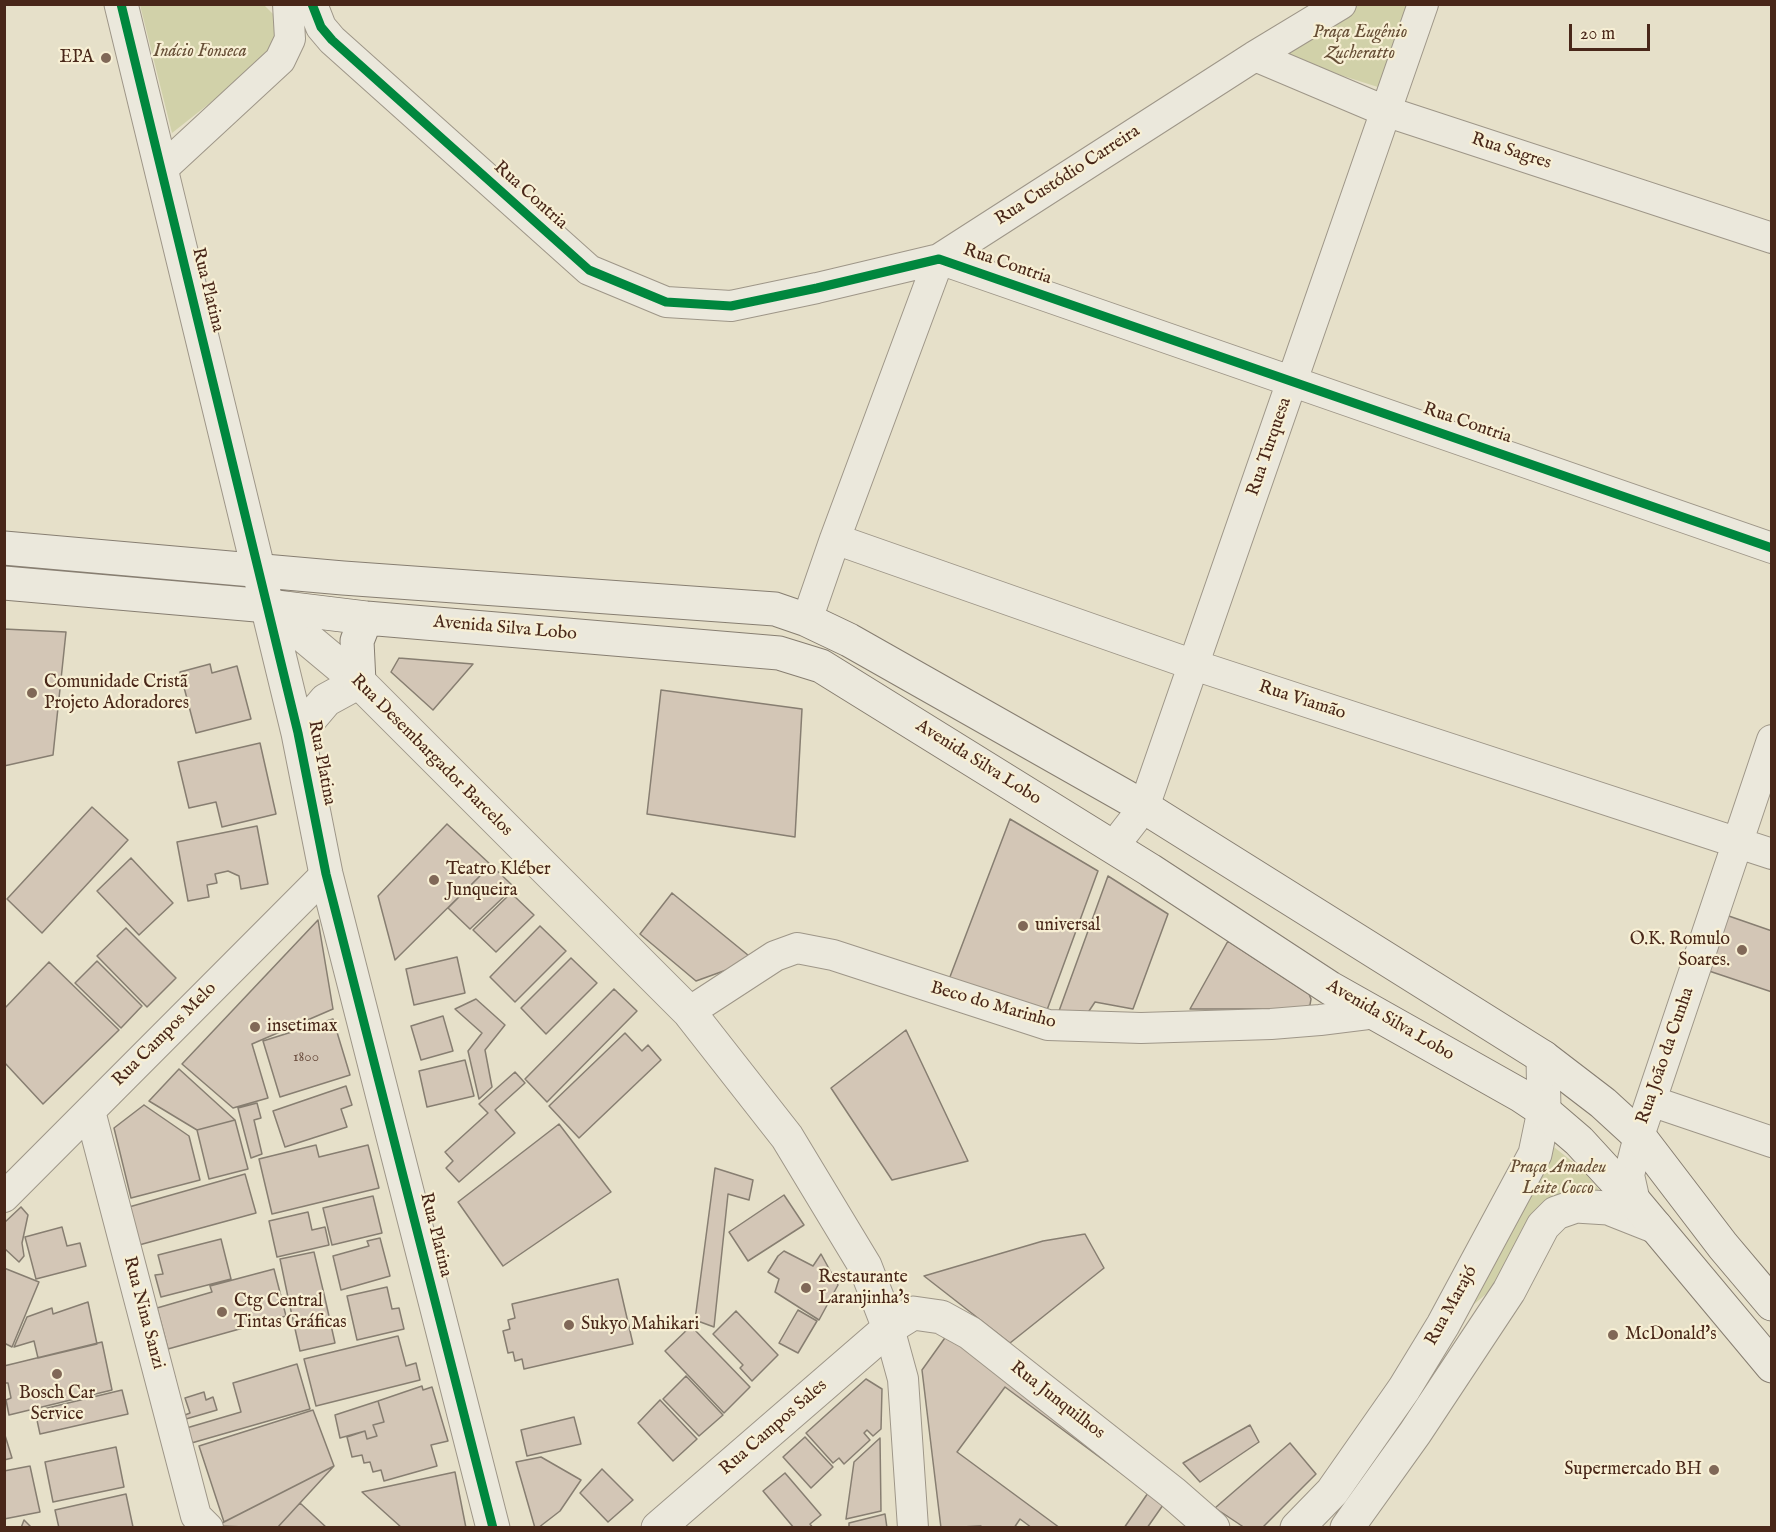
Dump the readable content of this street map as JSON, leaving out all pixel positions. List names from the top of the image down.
{
  "streets": {
    "street": [
      "Rua Sagres",
      "Rua Custódio Carreira",
      "Rua Contria",
      "Rua Platina",
      "Rua Turquesa",
      "Avenida Silva Lobo",
      "Rua Viamão",
      "Rua Desembargador Barcelos",
      "Beco do Marinho",
      "Rua Campos Melo",
      "Rua João da Cunha",
      "Rua Marajó",
      "Rua Nina Sanzi",
      "Rua Junquilhos",
      "Rua Campos Sales"
    ]
  },
  "crossings": [
    ["Rua Sagres", "Rua Custódio Carreira"],
    ["Rua Sagres", "Rua Turquesa"],
    ["Rua Custódio Carreira", "Rua Contria"],
    ["Rua Contria", "Rua Turquesa"],
    ["Rua Platina", "Avenida Silva Lobo"],
    ["Rua Platina", "Rua Desembargador Barcelos"],
    ["Rua Platina", "Rua Campos Melo"],
    ["Rua Turquesa", "Avenida Silva Lobo"],
    ["Rua Turquesa", "Rua Viamão"],
    ["Avenida Silva Lobo", "Rua Desembargador Barcelos"],
    ["Avenida Silva Lobo", "Beco do Marinho"],
    ["Avenida Silva Lobo", "Rua João da Cunha"],
    ["Avenida Silva Lobo", "Rua Marajó"],
    ["Rua Viamão", "Rua João da Cunha"],
    ["Rua Desembargador Barcelos", "Beco do Marinho"],
    ["Rua Desembargador Barcelos", "Rua Junquilhos"],
    ["Rua Desembargador Barcelos", "Rua Campos Sales"],
    ["Rua Campos Melo", "Rua Nina Sanzi"],
    ["Rua Junquilhos", "Rua Campos Sales"]
  ],
  "parks": ["Praça Eugênio Zucheratto", "Inácio Fonseca", "Praça Amadeu Leite Cocco"],
  "places": [
    "EPA",
    "Comunidade Cristã Projeto Adoradores",
    "Teatro Kléber Junqueira",
    "universal",
    "O.K. Romulo Soares.",
    "insetimax",
    "Restaurante Laranjinha's",
    "Ctg Central Tintas Gráficas",
    "Sukyo Mahikari",
    "McDonald's",
    "Bosch Car Service",
    "Supermercado BH"
  ],
  "house_numbers": ["1800"],
  "scale_bar": "20 m"
}
